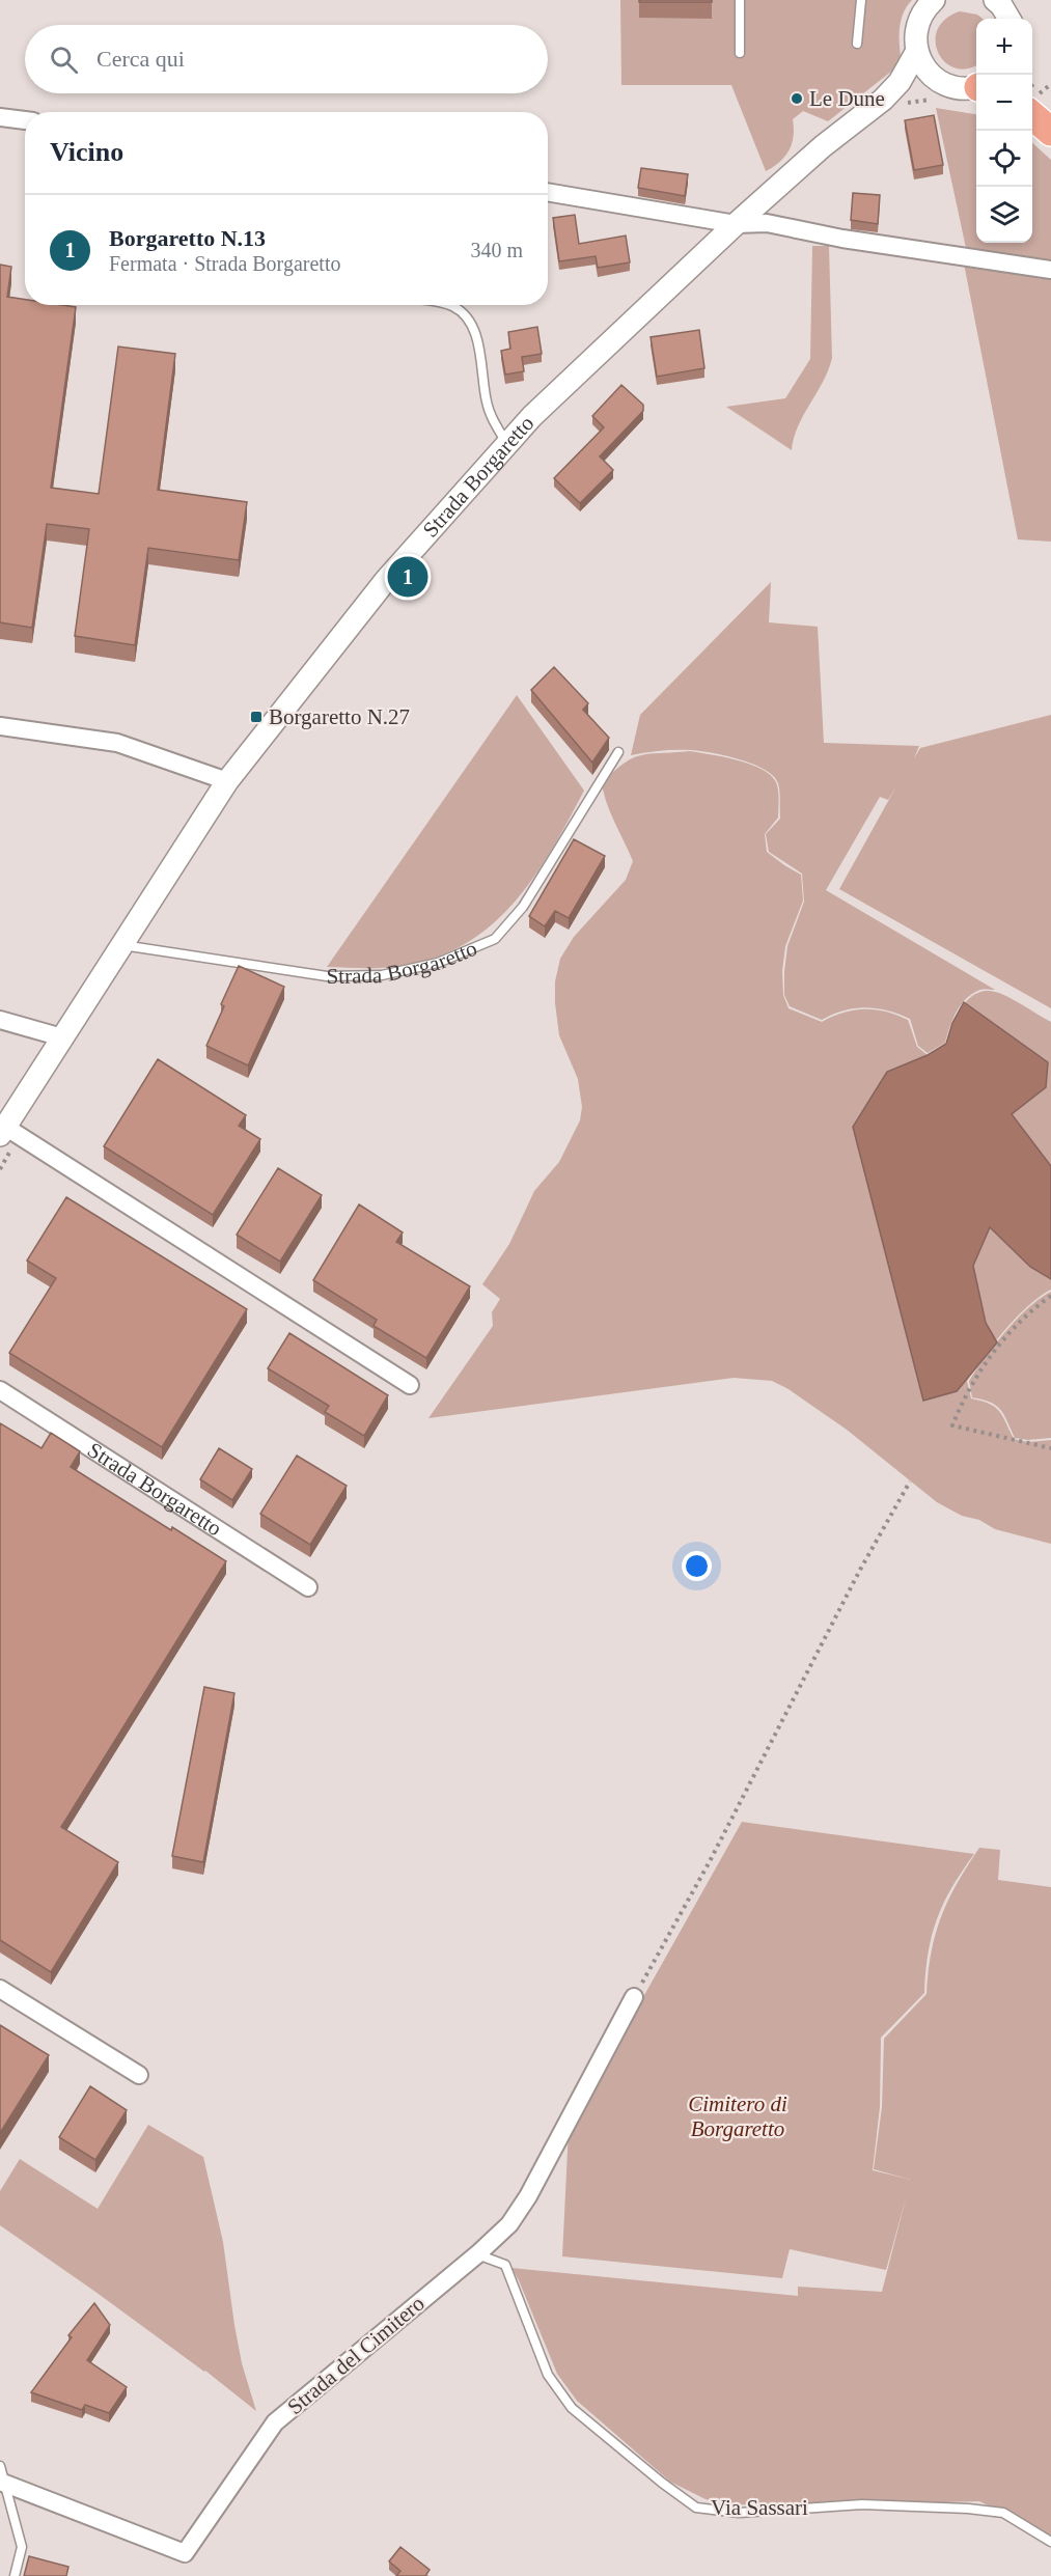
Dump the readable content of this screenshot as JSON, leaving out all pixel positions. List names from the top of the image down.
{
  "streets": {
    "street": ["Strada Borgaretto", "Strada del Cimitero"],
    "lane": ["Via Sassari"]
  },
  "crossings": [
    ["Strada del Cimitero", "Via Sassari"]
  ],
  "parks": ["Cimitero di Borgaretto"],
  "places": {
    "other": ["Le Dune"],
    "transit": ["Borgaretto N.27"]
  },
  "page": {
    "map_buttons": ["+", "−"],
    "search": "Cerca qui",
    "heading": "Vicino",
    "list": [
      {
        "mark": "1",
        "name": "Borgaretto N.13",
        "note": "Fermata · Strada Borgaretto",
        "value": "340 m"
      }
    ],
    "pins": "1"
  }
}
